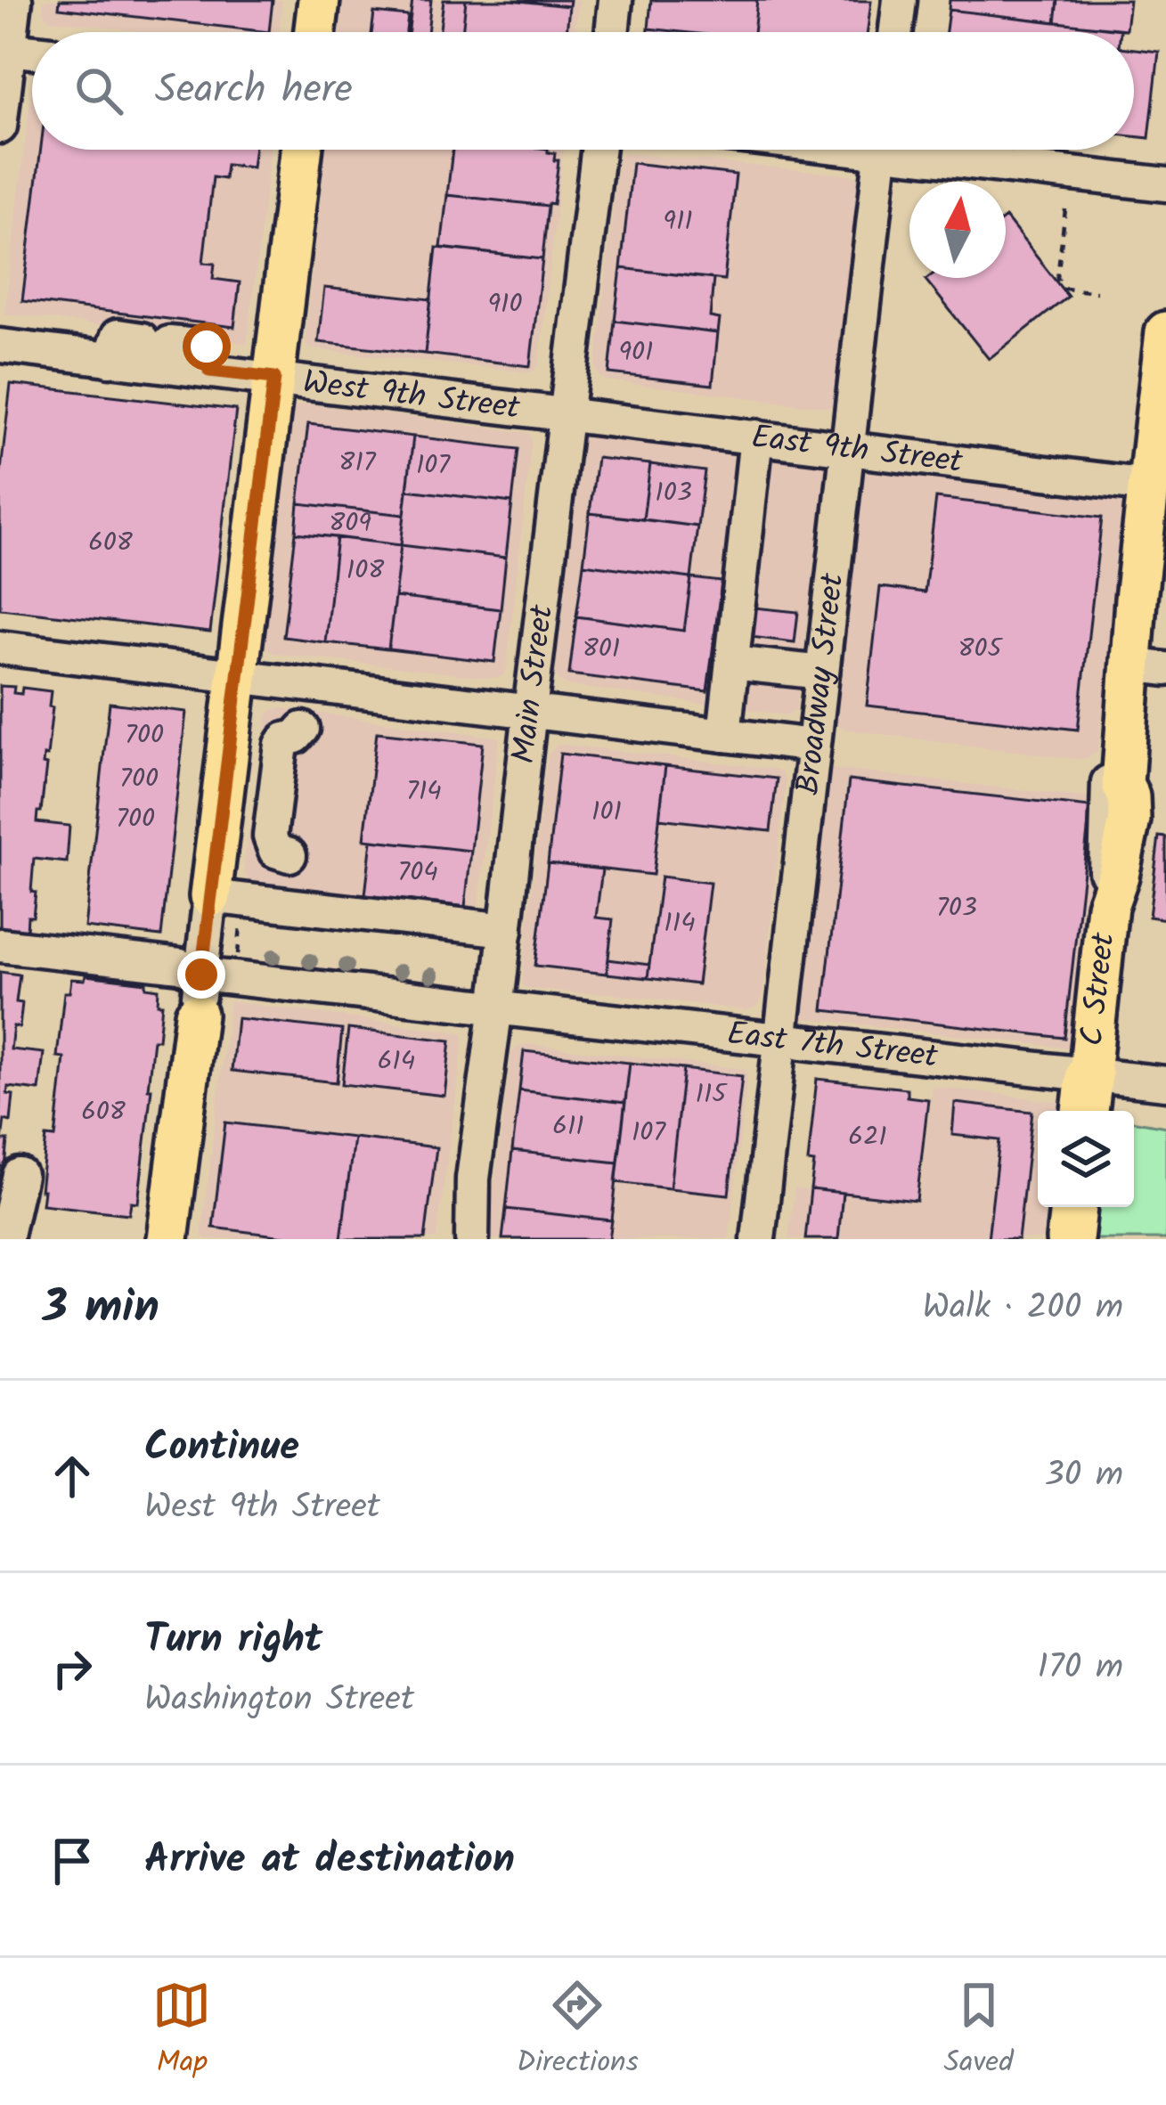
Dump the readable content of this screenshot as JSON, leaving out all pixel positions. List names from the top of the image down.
{
  "streets": {
    "main road": ["C Street"],
    "street": [
      "West 9th Street",
      "East 9th Street",
      "Main Street",
      "Broadway Street",
      "East 7th Street"
    ]
  },
  "crossings": [
    ["West 9th Street", "East 9th Street"],
    ["West 9th Street", "Main Street"],
    ["East 9th Street", "Main Street"],
    ["East 9th Street", "Broadway Street"],
    ["East 9th Street", "C Street"],
    ["Main Street", "East 7th Street"],
    ["Broadway Street", "East 7th Street"],
    ["C Street", "East 7th Street"]
  ],
  "house_numbers": [
    "911",
    "910",
    "901",
    "817",
    "107",
    "103",
    "809",
    "608",
    "108",
    "801",
    "805",
    "700",
    "700",
    "714",
    "101",
    "700",
    "704",
    "703",
    "114",
    "614",
    "115",
    "608",
    "611",
    "107",
    "621"
  ],
  "north": "top",
  "page": {
    "search": "Search here",
    "heading": ["3 min", "Walk · 200 m"],
    "list": [
      ["Continue", "West 9th Street", "30 m"],
      ["Turn right", "Washington Street", "170 m"],
      "Arrive at destination"
    ],
    "nav": ["Map", "Directions", "Saved"]
  }
}
